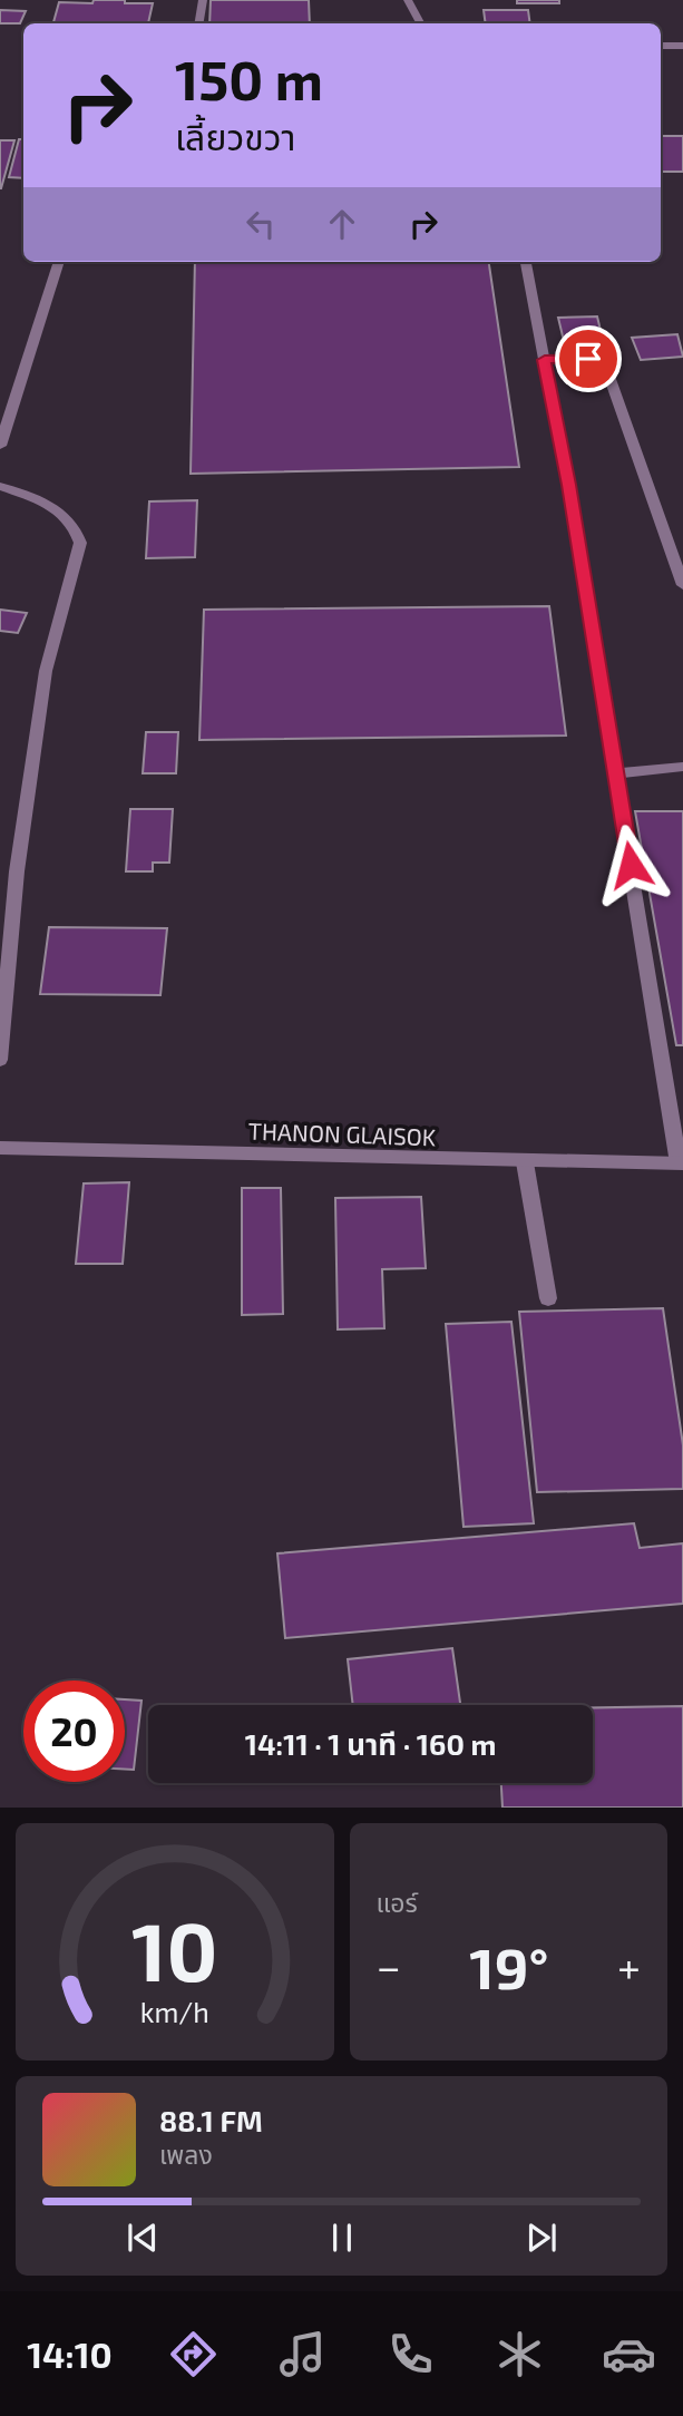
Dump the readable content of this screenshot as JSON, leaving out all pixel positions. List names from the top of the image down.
{
  "streets": {
    "street": ["THANON GLAISOK"]
  },
  "page": {
    "turn": ["150 m", "เลี้ยวขวา"],
    "limit": "20",
    "trip": "14:11 · 1 นาที · 160 m",
    "tile": "แอร์",
    "heat": ["−", "19°", "+"],
    "song": ["88.1 FM", "เพลง"],
    "tabs": "14:10",
    "gauge": ["10", "km/h"]
  }
}
